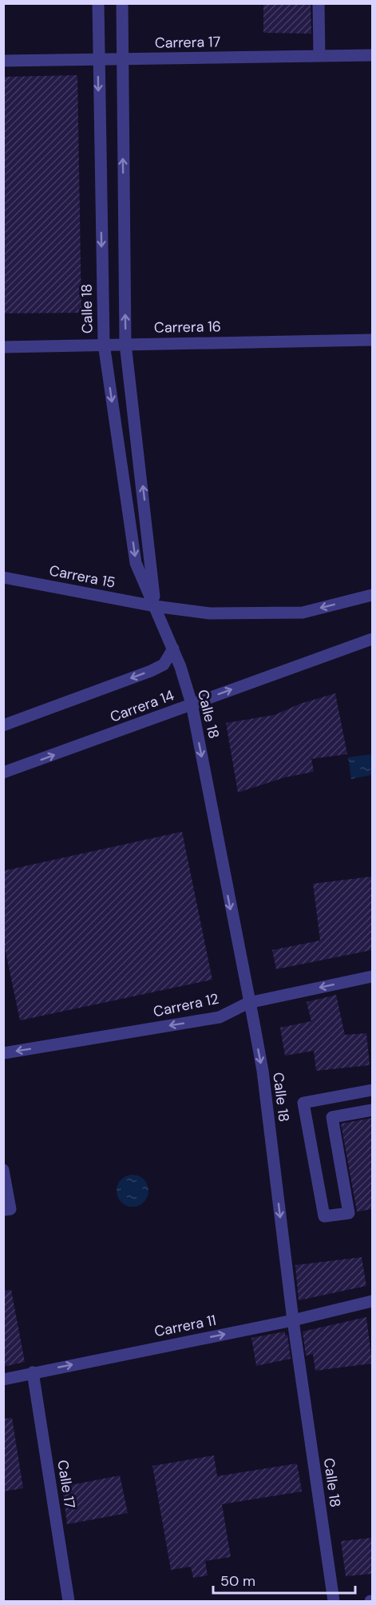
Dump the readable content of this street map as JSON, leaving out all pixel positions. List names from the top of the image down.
{
  "streets": {
    "street": [
      "Carrera 17",
      "Calle 18",
      "Carrera 16",
      "Carrera 15",
      "Carrera 14",
      "Carrera 12",
      "Carrera 11",
      "Calle 17"
    ]
  },
  "crossings": [
    ["Carrera 17", "Calle 18"],
    ["Calle 18", "Carrera 16"],
    ["Calle 18", "Carrera 15"],
    ["Calle 18", "Carrera 14"],
    ["Calle 18", "Carrera 12"],
    ["Calle 18", "Carrera 11"],
    ["Carrera 11", "Calle 17"]
  ],
  "one_way": ["Carrera 12", "Carrera 11"],
  "scale_bar": "50 m"
}
